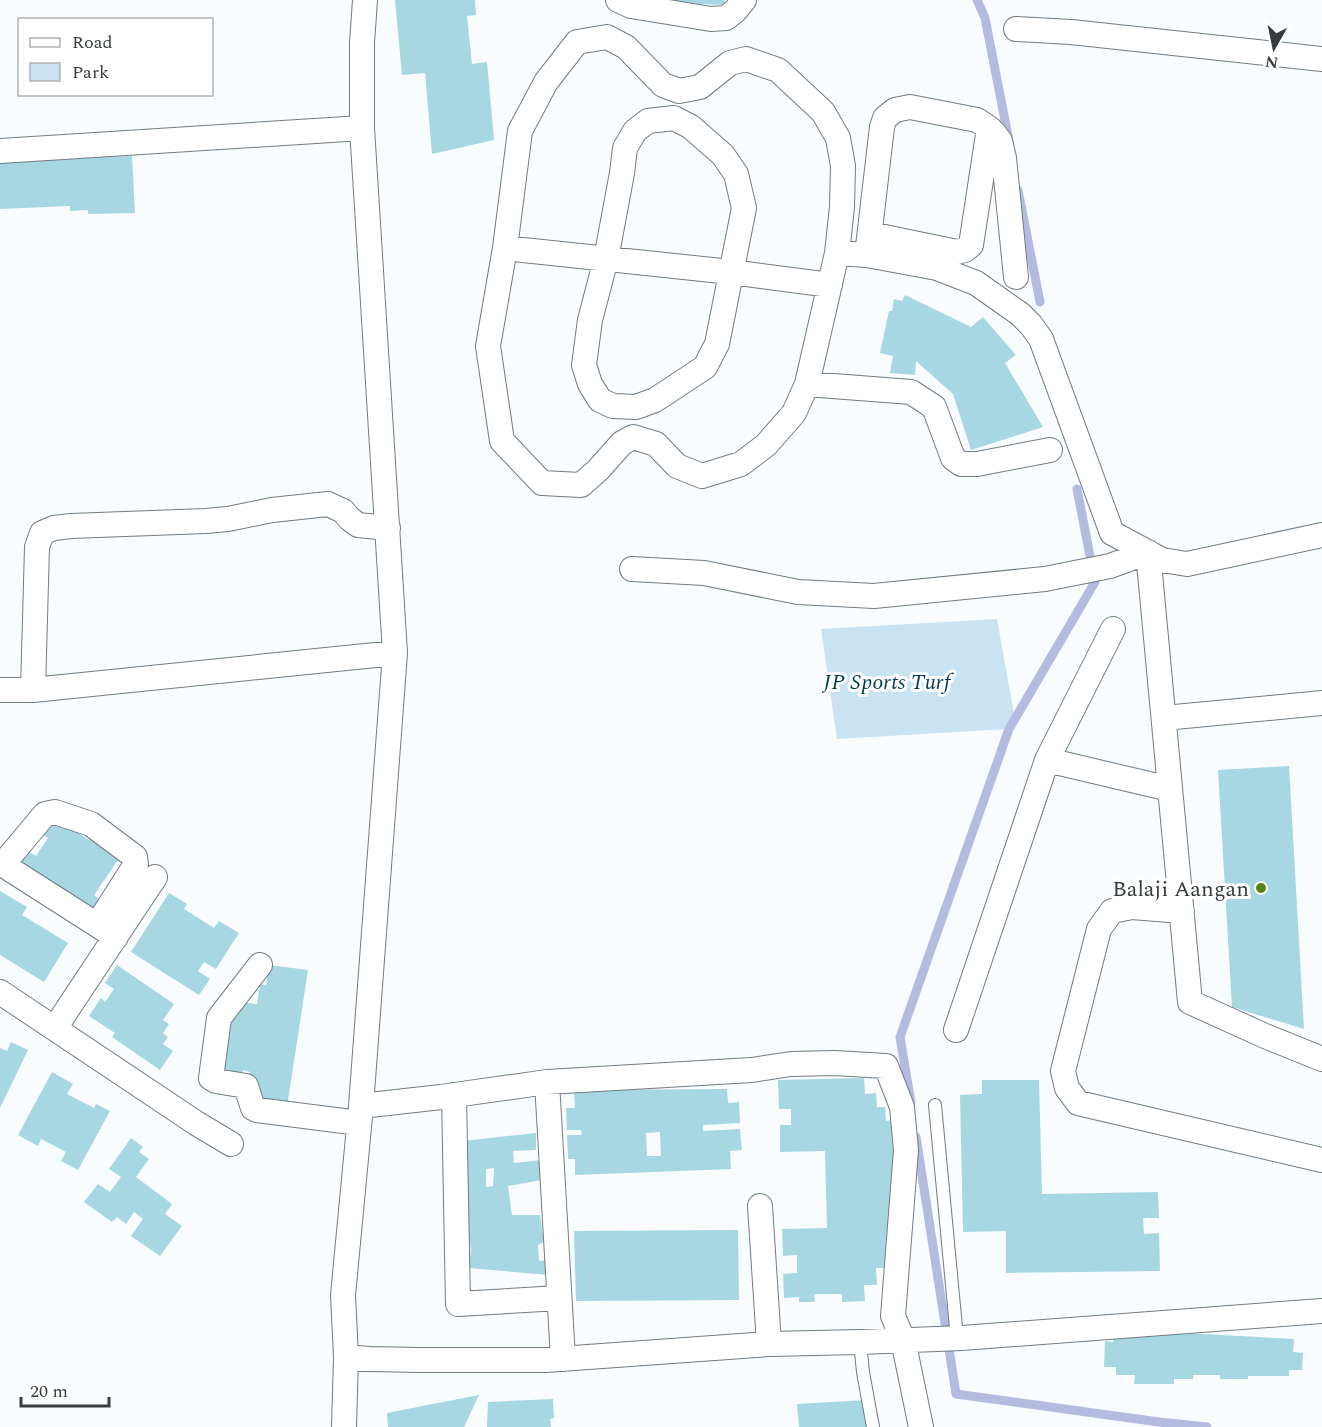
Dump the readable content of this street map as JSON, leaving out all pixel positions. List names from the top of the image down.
{
  "parks": ["JP Sports Turf"],
  "places": ["Balaji Aangan"],
  "legend": ["Road", "Park"],
  "scale_bar": "20 m",
  "north": "bottom"
}
